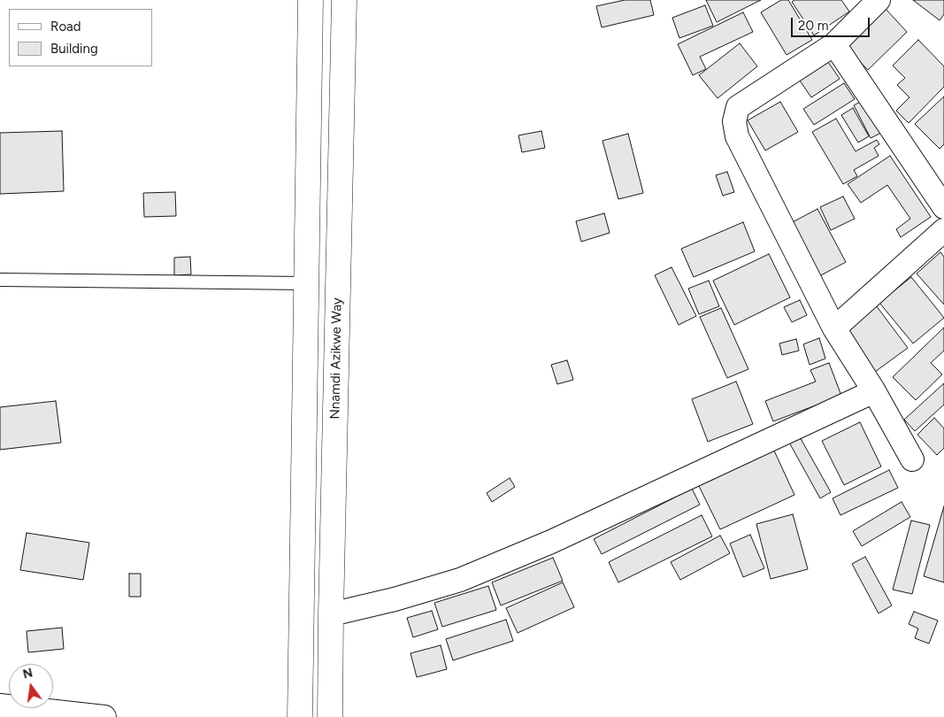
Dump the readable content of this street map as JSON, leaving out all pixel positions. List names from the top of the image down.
{
  "streets": {
    "highway": ["Nnamdi Azikwe Way"]
  },
  "legend": ["Road", "Building"],
  "scale_bar": "20 m",
  "north": "top"
}
